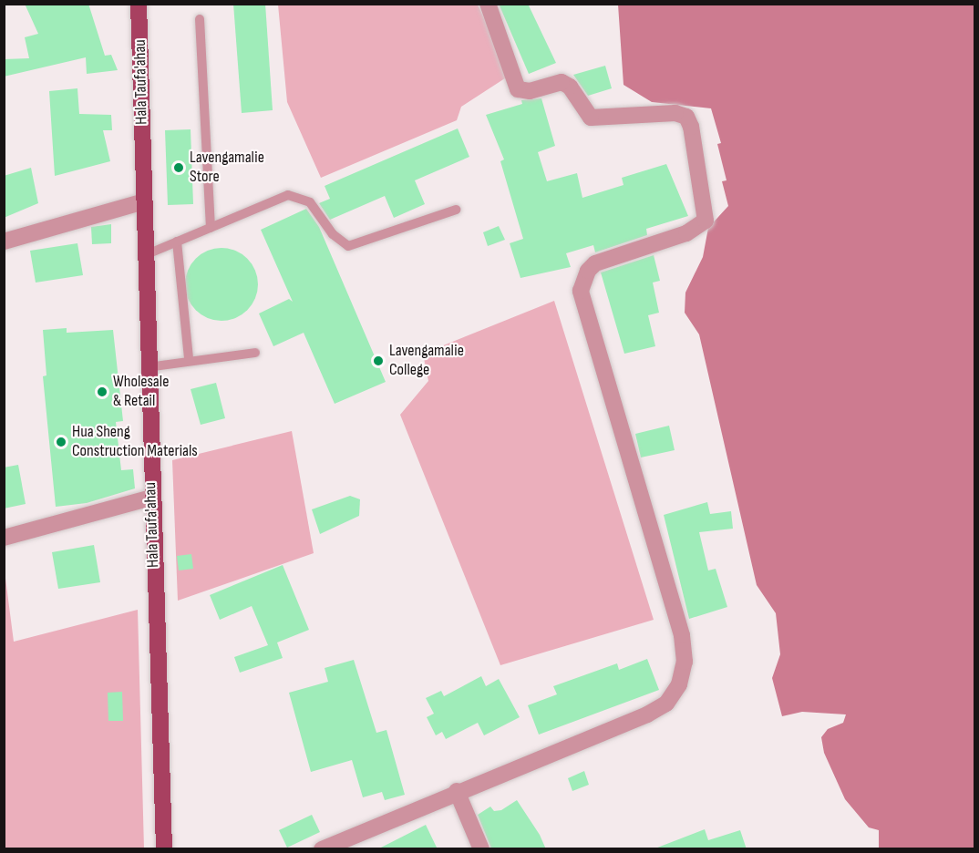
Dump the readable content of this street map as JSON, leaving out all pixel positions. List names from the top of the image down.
{
  "streets": {
    "main road": ["Hala Taufa'ahau"]
  },
  "places": [
    "Lavengamalie Store",
    "Lavengamalie College",
    "Wholesale & Retail",
    "Hua Sheng Construction Materials"
  ]
}
